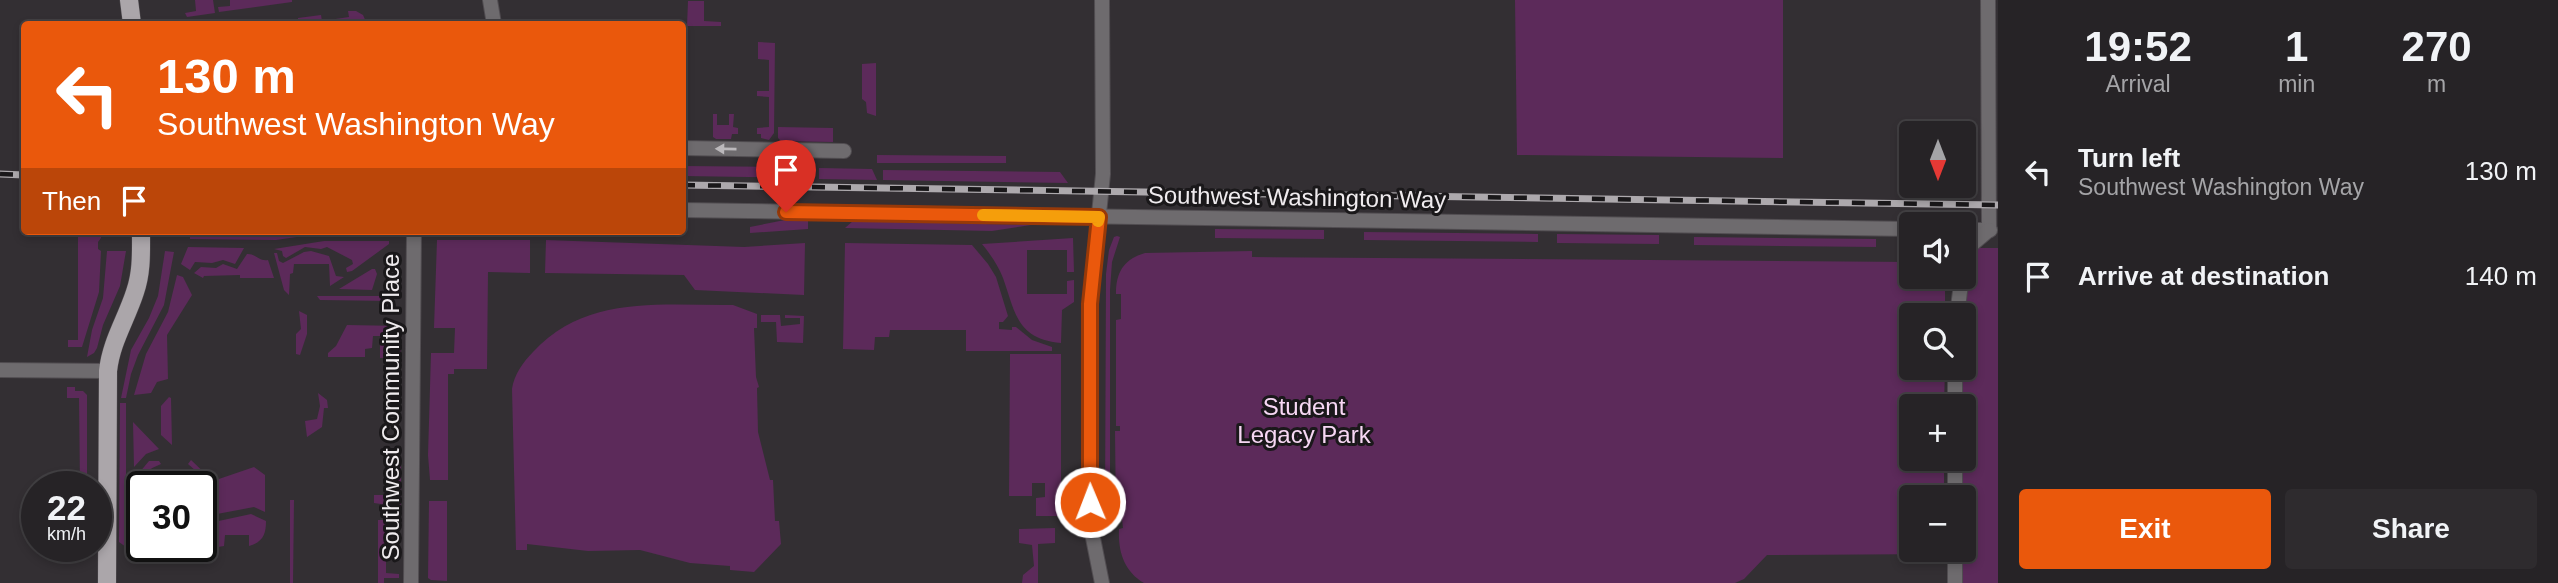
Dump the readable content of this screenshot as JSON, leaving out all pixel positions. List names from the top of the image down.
{
  "streets": {
    "street": ["Southwest Washington Way", "Southwest Community Place"]
  },
  "parks": ["Student Legacy Park"],
  "north": "bottom",
  "page": {
    "eta": [
      "19:52",
      "Arrival",
      "1",
      "min",
      "270",
      "m"
    ],
    "turn": ["130 m", "Southwest Washington Way"],
    "list": [
      {
        "name": "Turn left",
        "note": "Southwest Washington Way",
        "value": "130 m"
      },
      {
        "name": "Arrive at destination",
        "value": "140 m"
      }
    ],
    "map_buttons": ["+", "−"],
    "then": "Then",
    "speed": "22 km/h",
    "limit": "30",
    "buttons": ["Exit", "Share"]
  }
}
